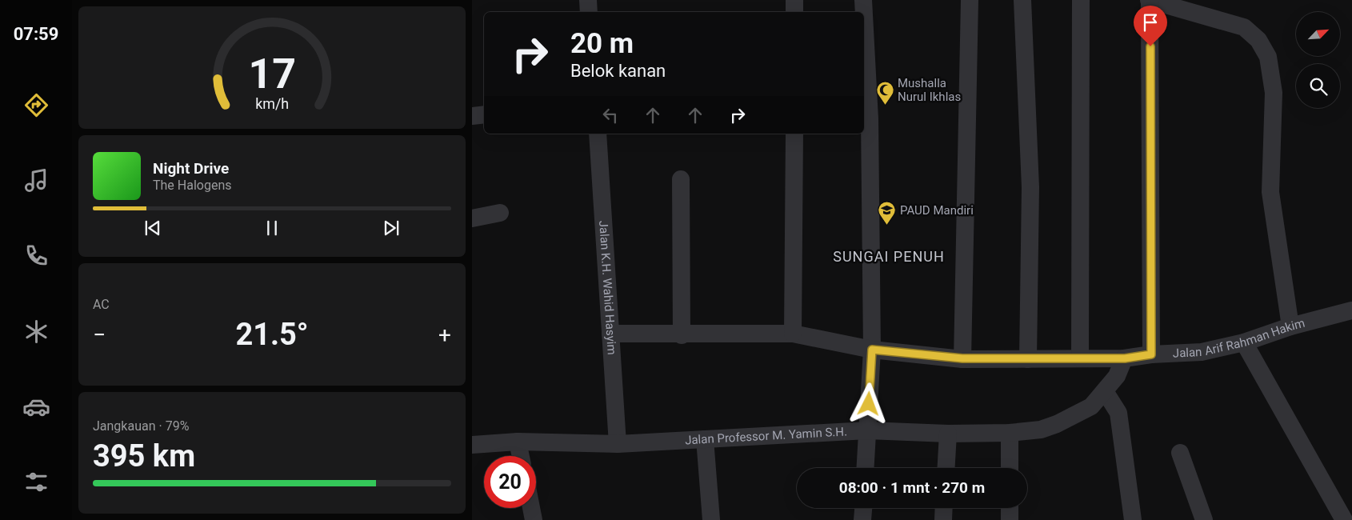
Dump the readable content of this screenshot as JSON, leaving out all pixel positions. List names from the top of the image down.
{
  "streets": {
    "street": ["Jalan K.H. Wahid Hasyim", "Jalan Arif Rahman Hakim", "Jalan Professor M. Yamin S.H."]
  },
  "crossings": [
    ["Jalan K.H. Wahid Hasyim", "Jalan Arif Rahman Hakim"],
    ["Jalan K.H. Wahid Hasyim", "Jalan Professor M. Yamin S.H."],
    ["Jalan Arif Rahman Hakim", "Jalan Professor M. Yamin S.H."]
  ],
  "districts": ["SUNGAI PENUH"],
  "places": {
    "mosque": ["Mushalla Nurul Ikhlas"],
    "school or university": ["PAUD Mandiri"]
  },
  "north": "top right",
  "page": {
    "tabs": "07:59",
    "turn": ["20 m", "Belok kanan"],
    "song": ["Night Drive", "The Halogens"],
    "tile": [
      "AC",
      ["Jangkauan · 79%", "395 km"]
    ],
    "heat": ["−", "21.5°", "+"],
    "limit": "20",
    "trip": "08:00 · 1 mnt · 270 m",
    "gauge": ["17", "km/h"]
  }
}
